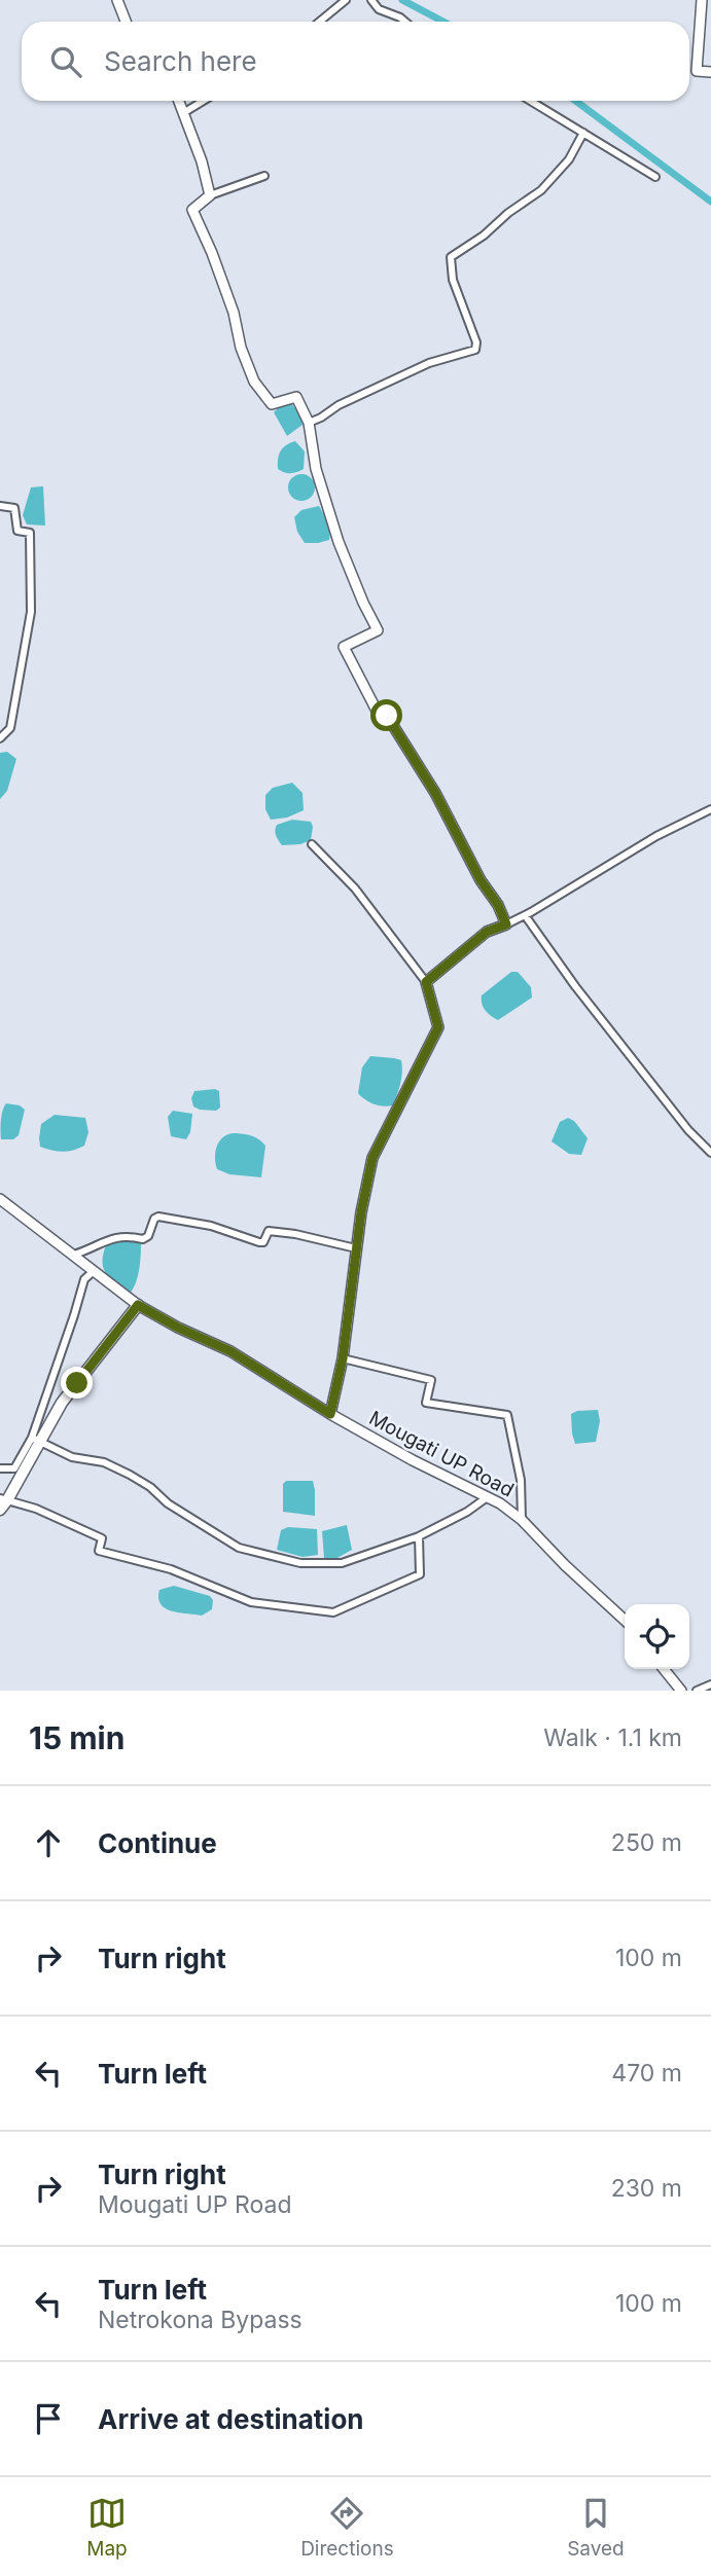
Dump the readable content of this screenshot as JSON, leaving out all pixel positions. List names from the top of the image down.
{
  "streets": {
    "street": ["Mougati UP Road"]
  },
  "page": {
    "search": "Search here",
    "heading": ["15 min", "Walk · 1.1 km"],
    "list": [
      ["Continue", "250 m"],
      ["Turn right", "100 m"],
      ["Turn left", "470 m"],
      ["Turn right", "Mougati UP Road", "230 m"],
      ["Turn left", "Netrokona Bypass", "100 m"],
      "Arrive at destination"
    ],
    "nav": ["Map", "Directions", "Saved"]
  }
}
